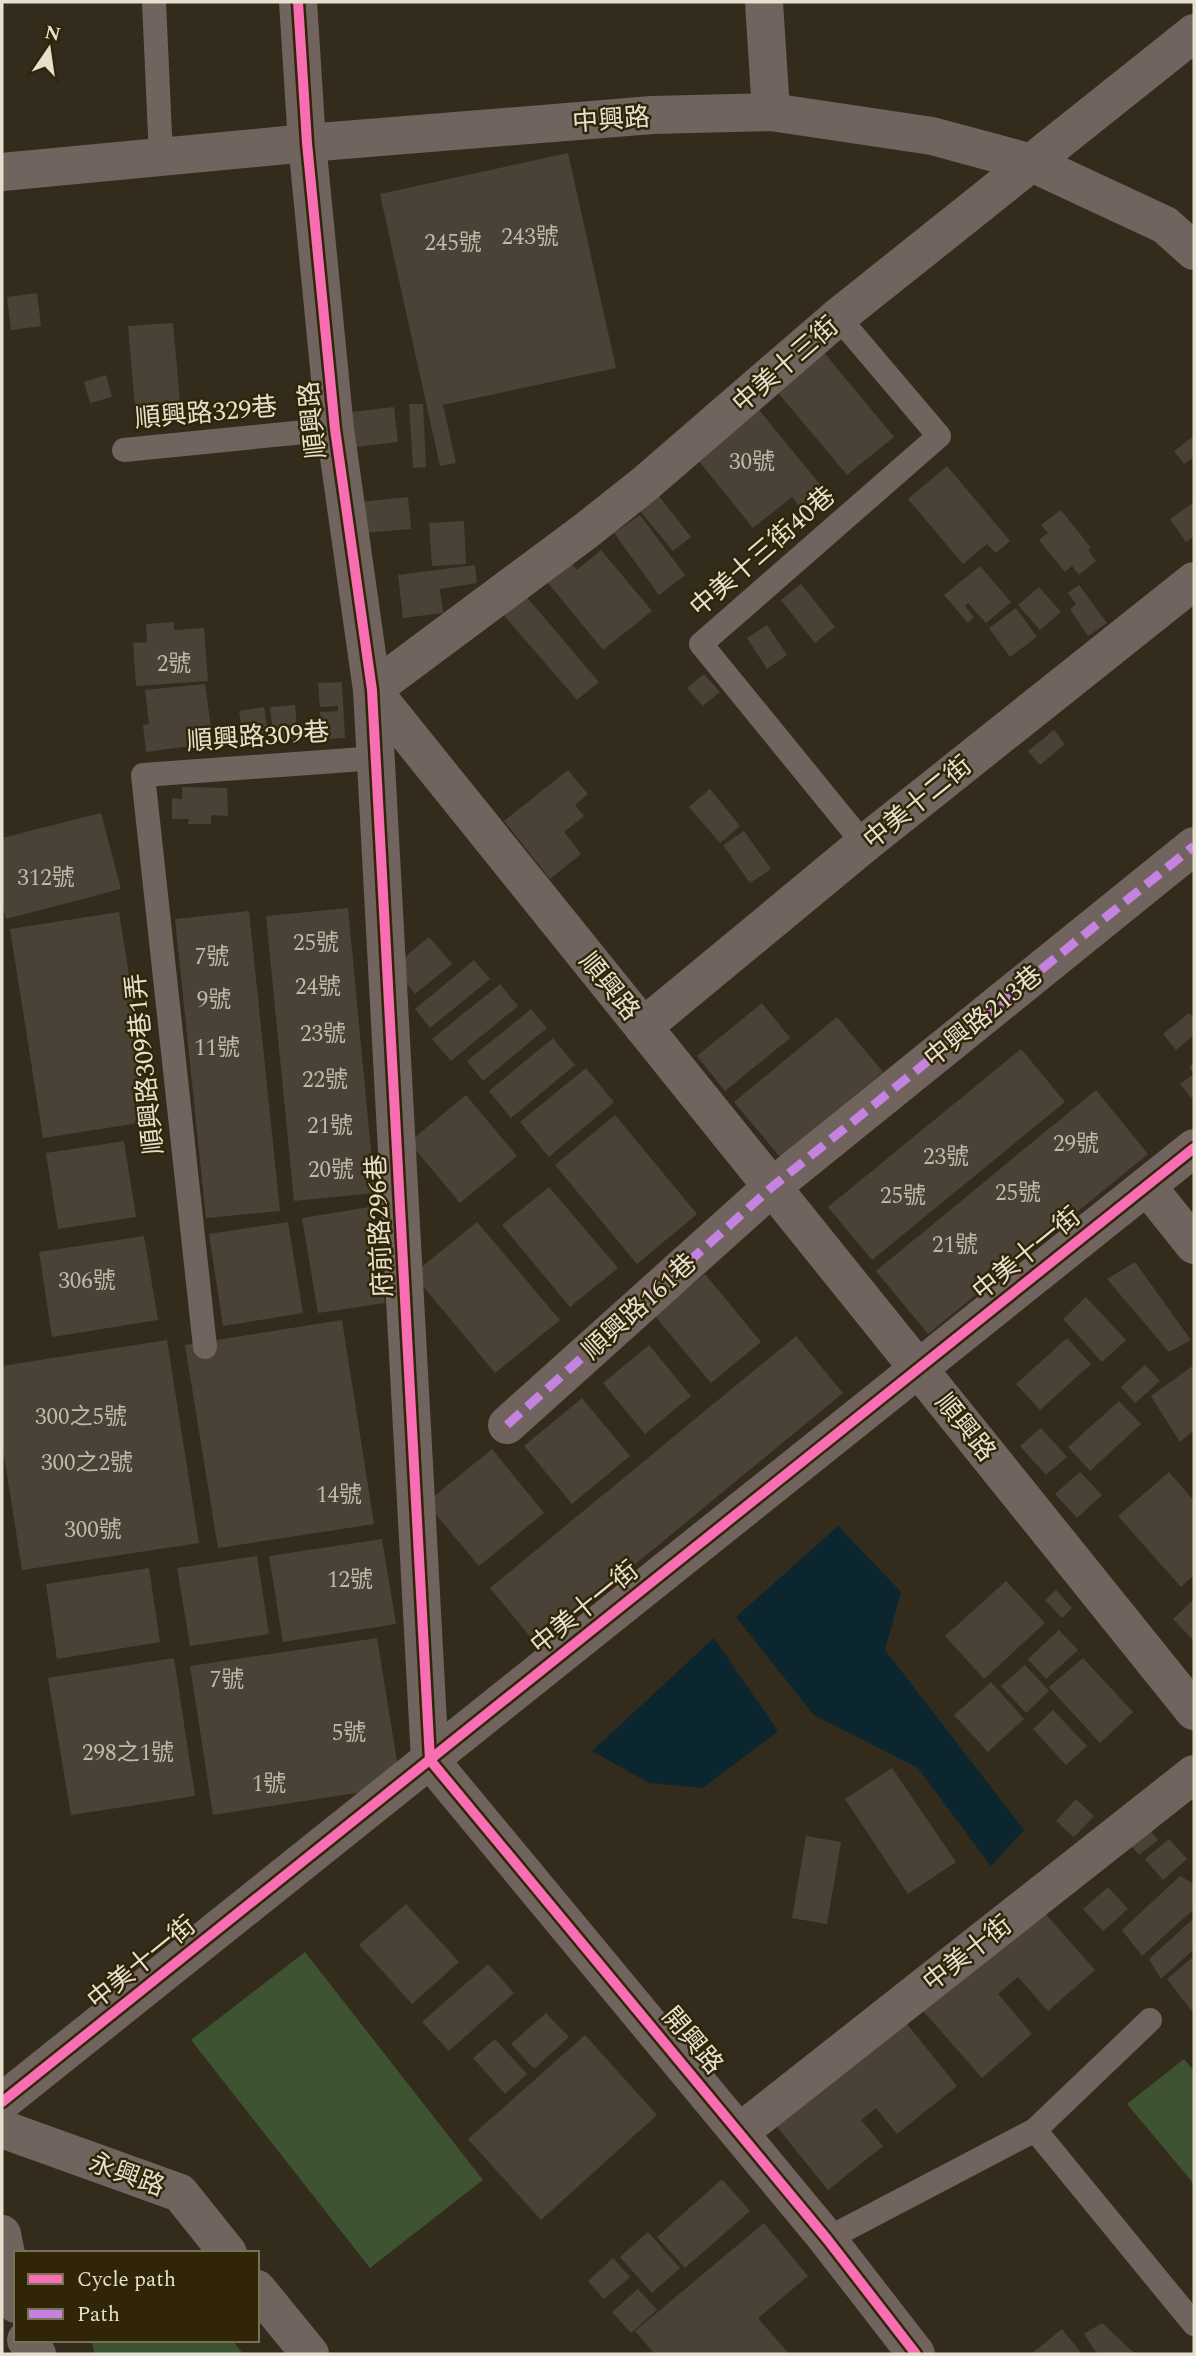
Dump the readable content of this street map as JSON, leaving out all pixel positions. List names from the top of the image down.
{
  "streets": {
    "street": [
      "中興路",
      "中美十三街",
      "順興路",
      "中美十二街",
      "中興路213巷",
      "府前路296巷",
      "中美十一街",
      "順興路161巷",
      "中美十街",
      "開興路",
      "永興路"
    ],
    "lane": [
      "順興路329巷",
      "中美十三街40巷",
      "順興路309巷",
      "順興路309巷1弄"
    ]
  },
  "crossings": [
    ["中興路", "中美十三街"],
    ["中興路", "順興路"],
    ["中美十三街", "順興路"],
    ["中美十三街", "中美十三街40巷"],
    ["中美十三街", "府前路296巷"],
    ["順興路329巷", "順興路"],
    ["順興路", "中美十二街"],
    ["順興路", "中興路213巷"],
    ["順興路", "府前路296巷"],
    ["順興路", "中美十一街"],
    ["順興路", "順興路161巷"],
    ["中美十三街40巷", "中美十二街"],
    ["順興路309巷", "順興路309巷1弄"],
    ["順興路309巷", "府前路296巷"],
    ["中興路213巷", "順興路161巷"],
    ["府前路296巷", "中美十一街"],
    ["府前路296巷", "開興路"],
    ["中美十一街", "開興路"],
    ["中美十街", "開興路"]
  ],
  "house_numbers": [
    "243號",
    "245號",
    "30號",
    "2號",
    "312號",
    "25號",
    "7號",
    "24號",
    "9號",
    "23號",
    "11號",
    "22號",
    "21號",
    "29號",
    "23號",
    "20號",
    "25號",
    "25號",
    "21號",
    "306號",
    "300之5號",
    "300之2號",
    "14號",
    "300號",
    "12號",
    "7號",
    "5號",
    "298之1號",
    "1號"
  ],
  "legend": ["Cycle path", "Path"],
  "north": "top"
}
